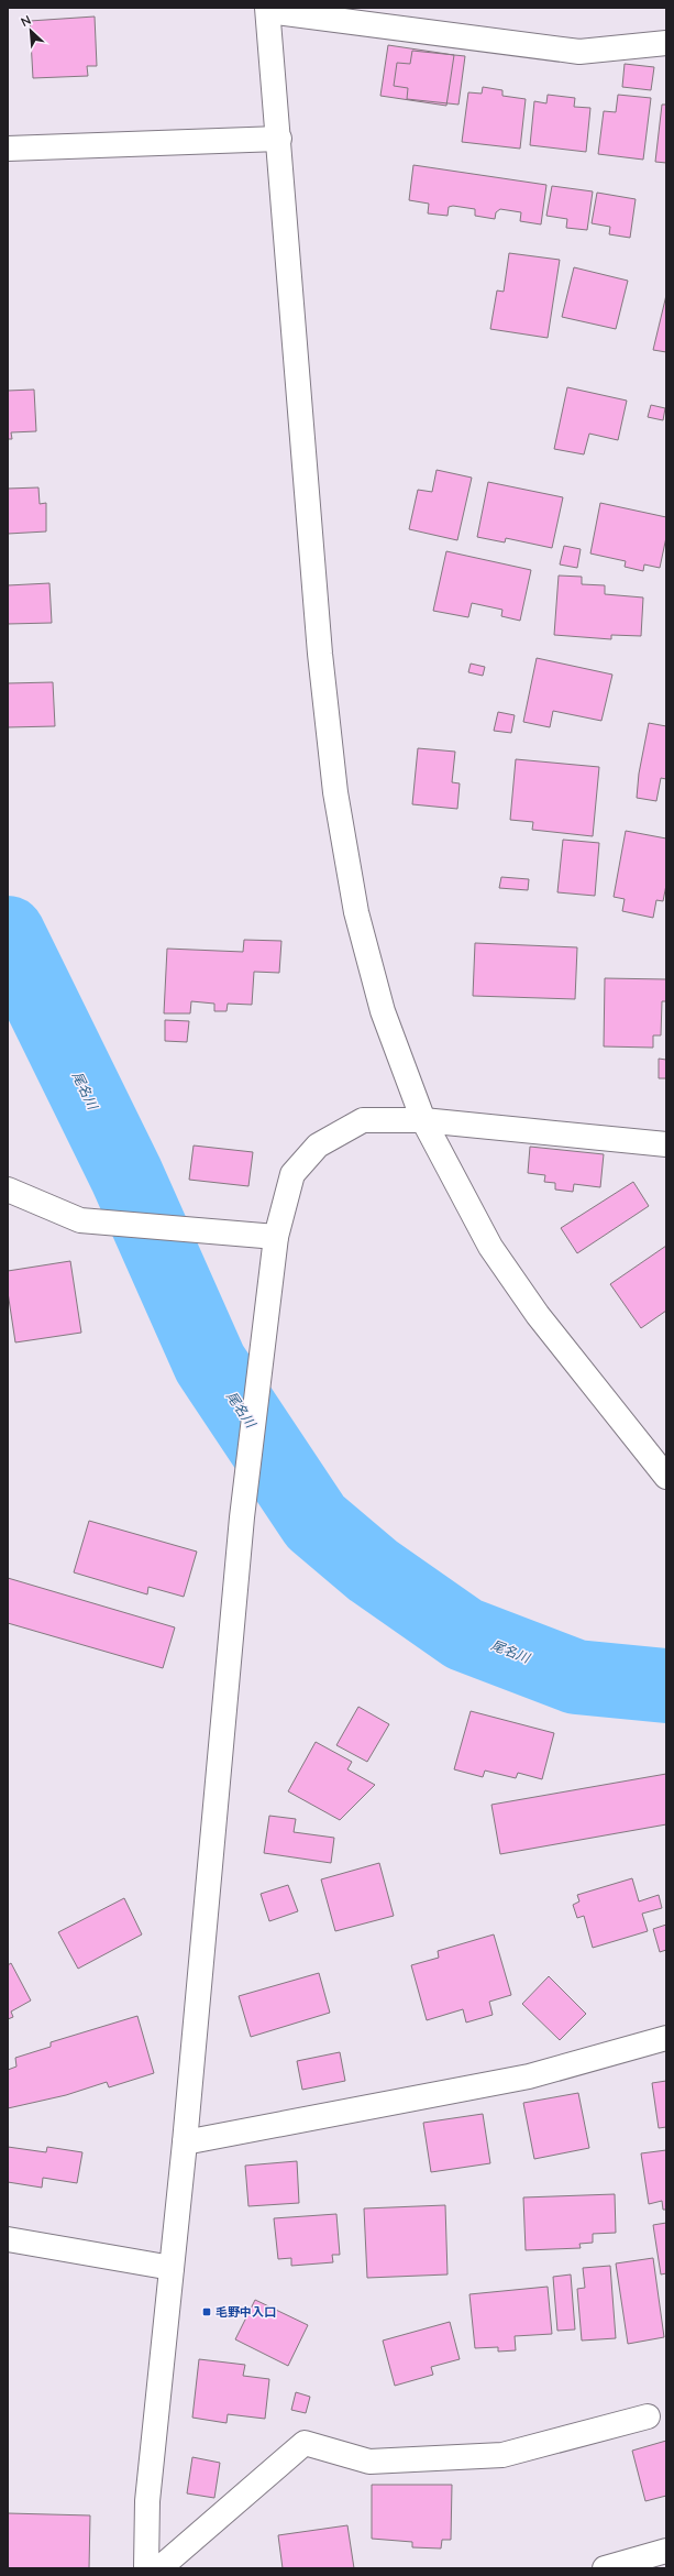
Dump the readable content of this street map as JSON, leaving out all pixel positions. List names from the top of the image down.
{
  "water": ["尾名川"],
  "places": {
    "transit": ["毛野中入口"]
  },
  "north": "top left"
}
